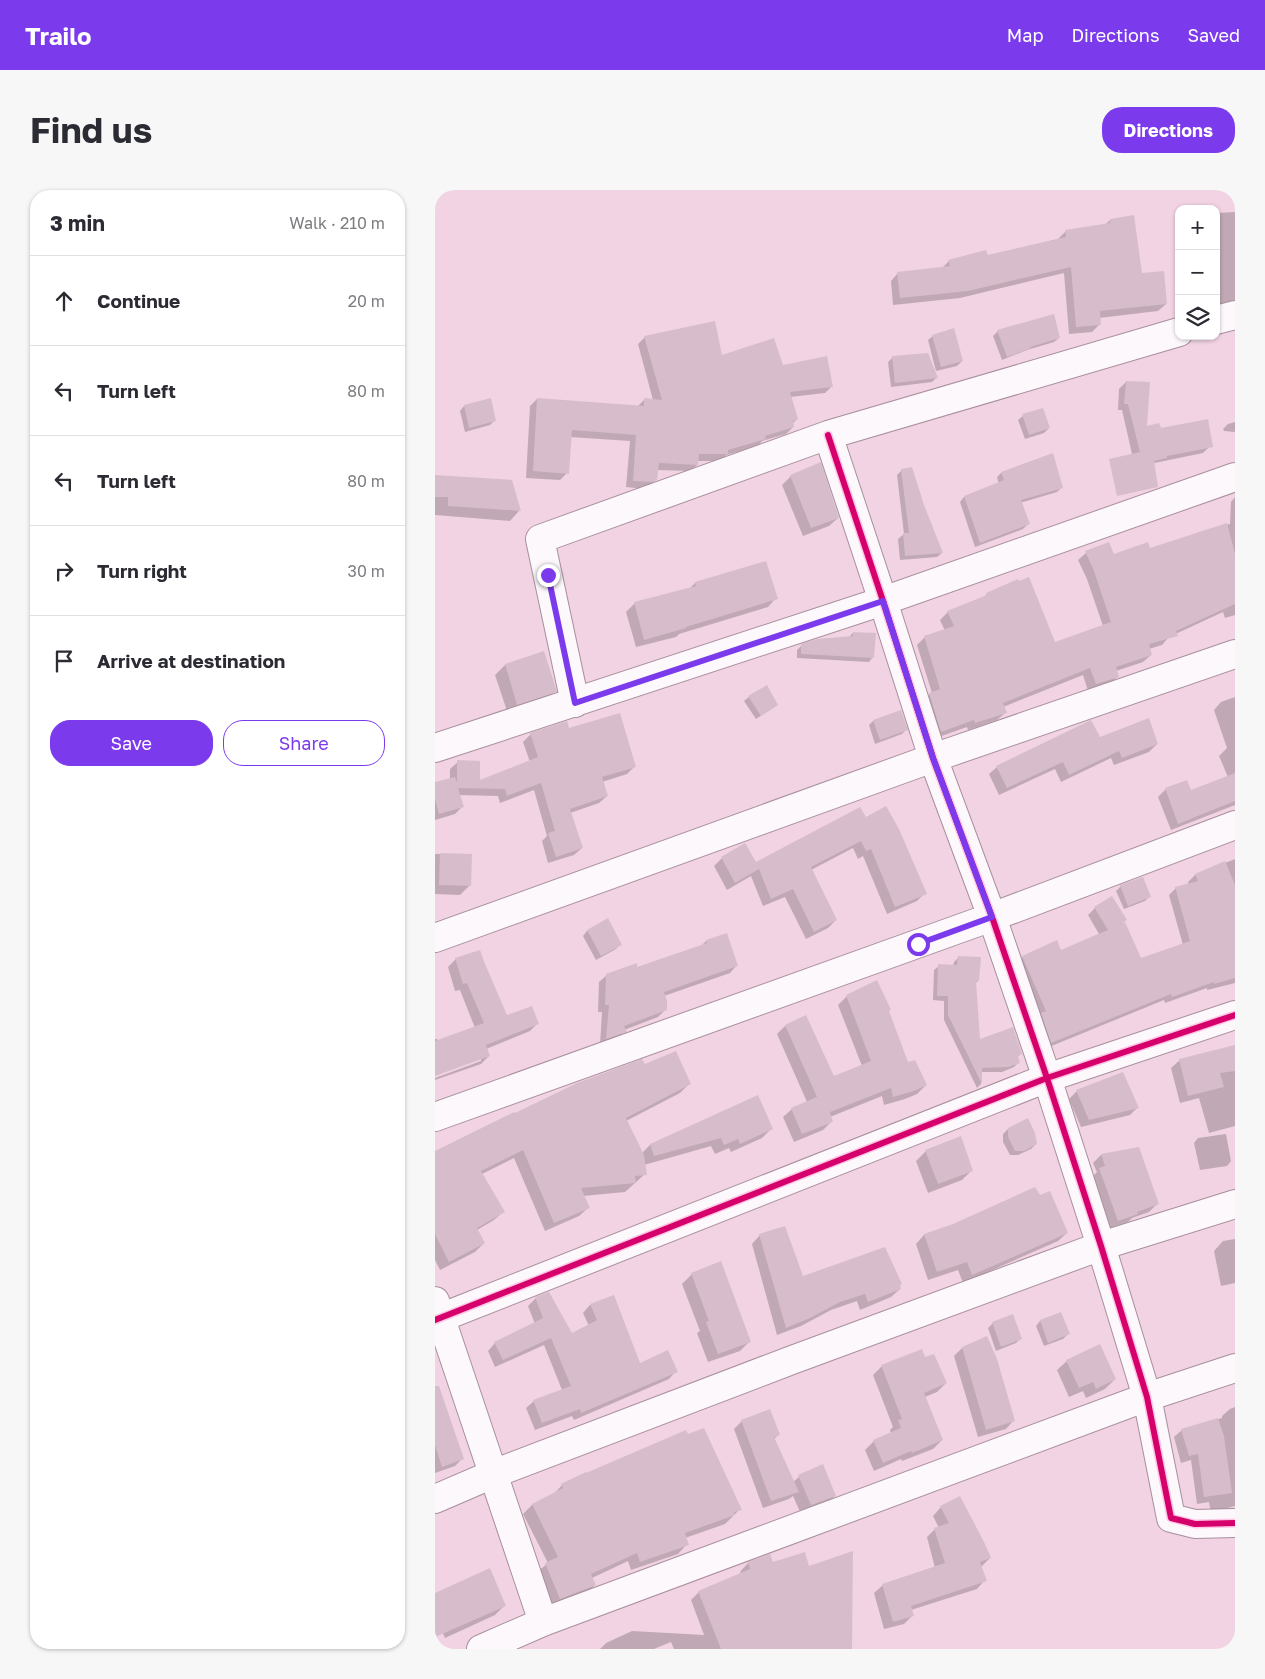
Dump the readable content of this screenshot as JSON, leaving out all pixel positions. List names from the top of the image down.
{
  "page": {
    "header": "Trailo",
    "nav": ["Map", "Directions", "Saved"],
    "buttons": [
      "Directions",
      ["Save", "Share"]
    ],
    "title": "Find us",
    "heading": ["3 min", "Walk · 210 m"],
    "map_buttons": ["+", "−"],
    "list": [
      ["Continue", "20 m"],
      ["Turn left", "80 m"],
      ["Turn left", "80 m"],
      ["Turn right", "30 m"],
      "Arrive at destination"
    ]
  }
}
